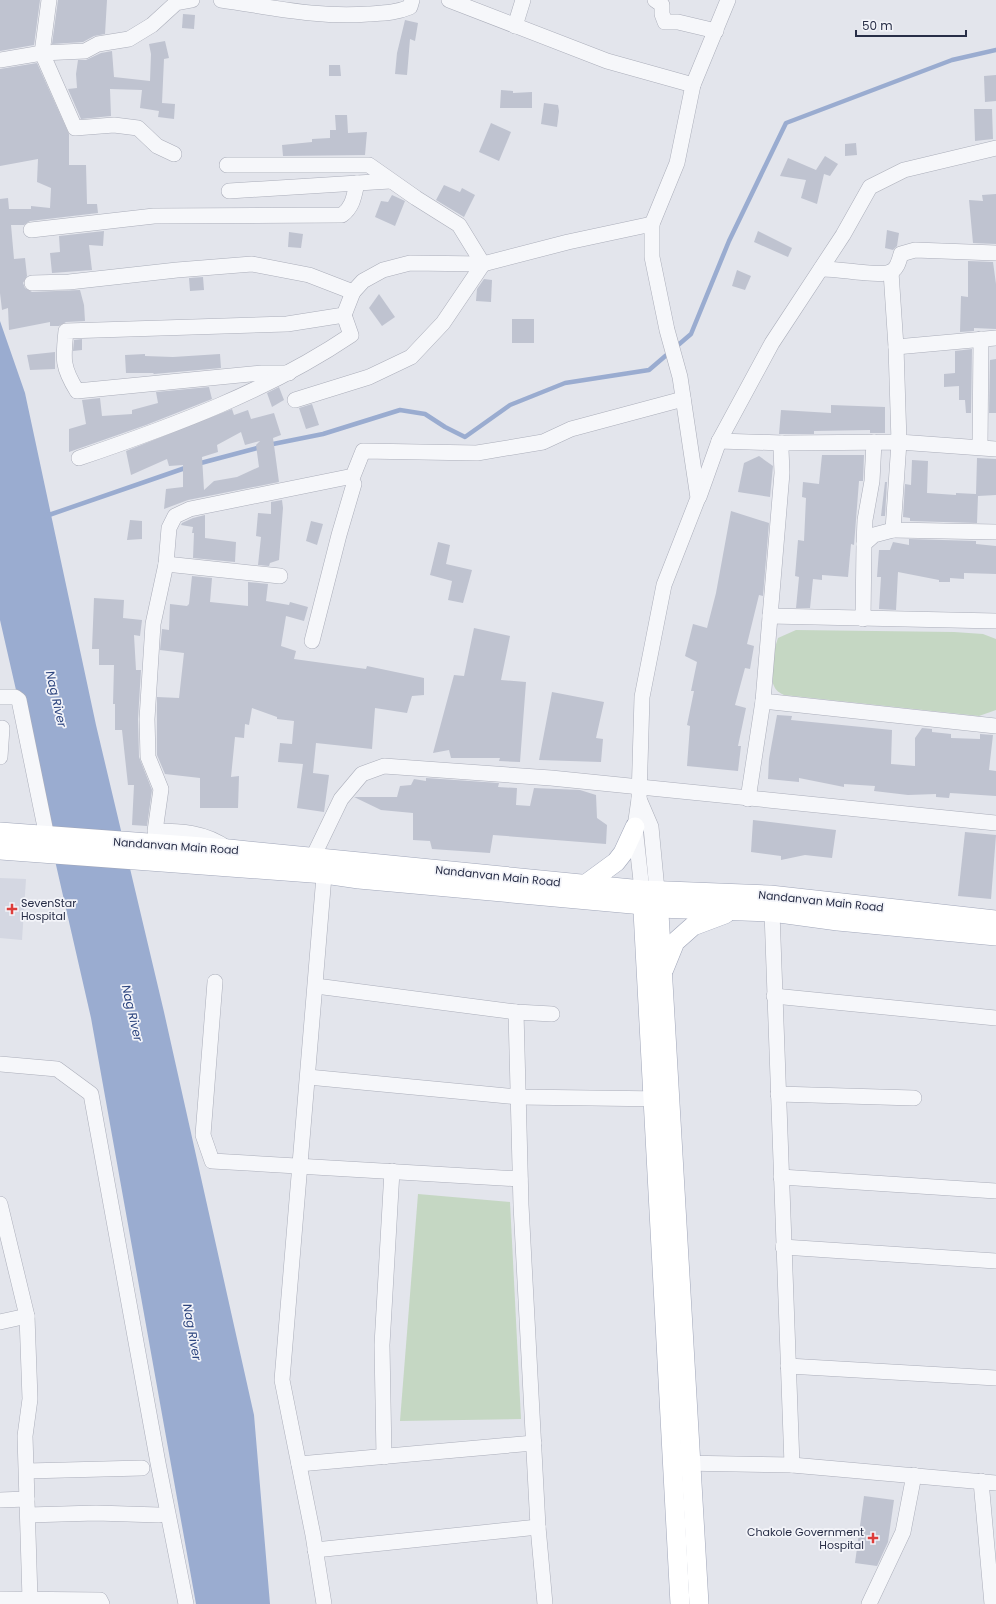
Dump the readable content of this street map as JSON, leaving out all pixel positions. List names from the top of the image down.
{
  "streets": {
    "main road": ["Nandanvan Main Road"]
  },
  "water": ["Nag River"],
  "places": {
    "health": ["SevenStar Hospital", "Chakole Government Hospital"]
  },
  "scale_bar": "50 m"
}
